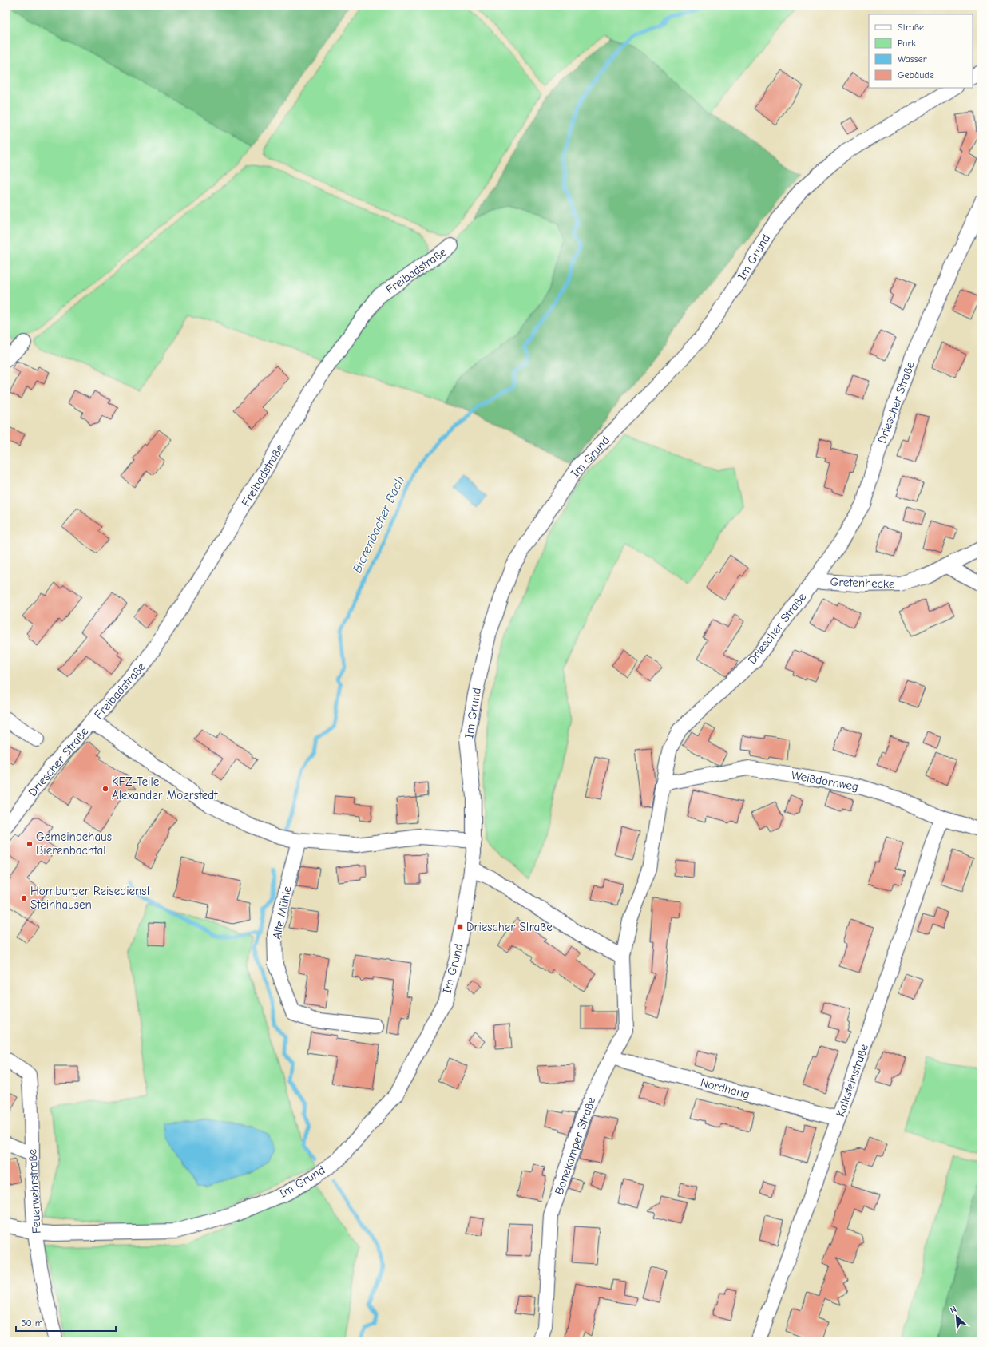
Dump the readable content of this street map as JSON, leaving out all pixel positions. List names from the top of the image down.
{
  "streets": {
    "street": [
      "Im Grund",
      "Freibadstraße",
      "Driescher Straße",
      "Gretenhecke",
      "Weißdornweg",
      "Alte Mühle",
      "Kalksteinstraße",
      "Nordhang",
      "Bonekamper Straße",
      "Feuerwehrstraße"
    ]
  },
  "crossings": [
    ["Im Grund", "Driescher Straße"],
    ["Im Grund", "Feuerwehrstraße"],
    ["Freibadstraße", "Driescher Straße"],
    ["Driescher Straße", "Gretenhecke"],
    ["Driescher Straße", "Weißdornweg"],
    ["Driescher Straße", "Alte Mühle"],
    ["Driescher Straße", "Bonekamper Straße"],
    ["Weißdornweg", "Kalksteinstraße"],
    ["Kalksteinstraße", "Nordhang"],
    ["Nordhang", "Bonekamper Straße"]
  ],
  "water": ["Bierenbacher Bach"],
  "places": {
    "other": ["KFZ-Teile Alexander Moerstedt", "Gemeindehaus Bierenbachtal", "Homburger Reisedienst Steinhausen"],
    "transit": ["Driescher Straße"]
  },
  "legend": [
    "Straße",
    "Park",
    "Wasser",
    "Gebäude"
  ],
  "scale_bar": "50 m",
  "north": "top left"
}
